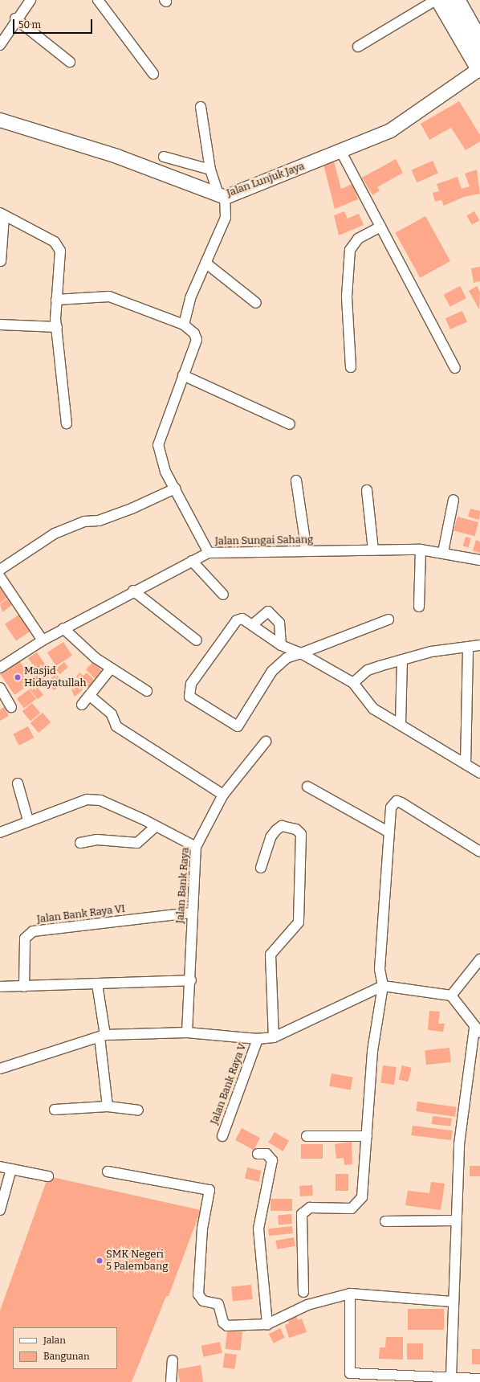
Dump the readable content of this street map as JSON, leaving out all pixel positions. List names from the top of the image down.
{
  "streets": {
    "street": [
      "Jalan Lunjuk Jaya",
      "Jalan Sungai Sahang",
      "Jalan Bank Raya",
      "Jalan Bank Raya VI",
      "Jalan Bank Raya V"
    ]
  },
  "crossings": [
    ["Jalan Bank Raya", "Jalan Bank Raya VI"]
  ],
  "places": ["Masjid Hidayatullah", "SMK Negeri 5 Palembang"],
  "legend": ["Jalan", "Bangunan"],
  "scale_bar": "50 m"
}
